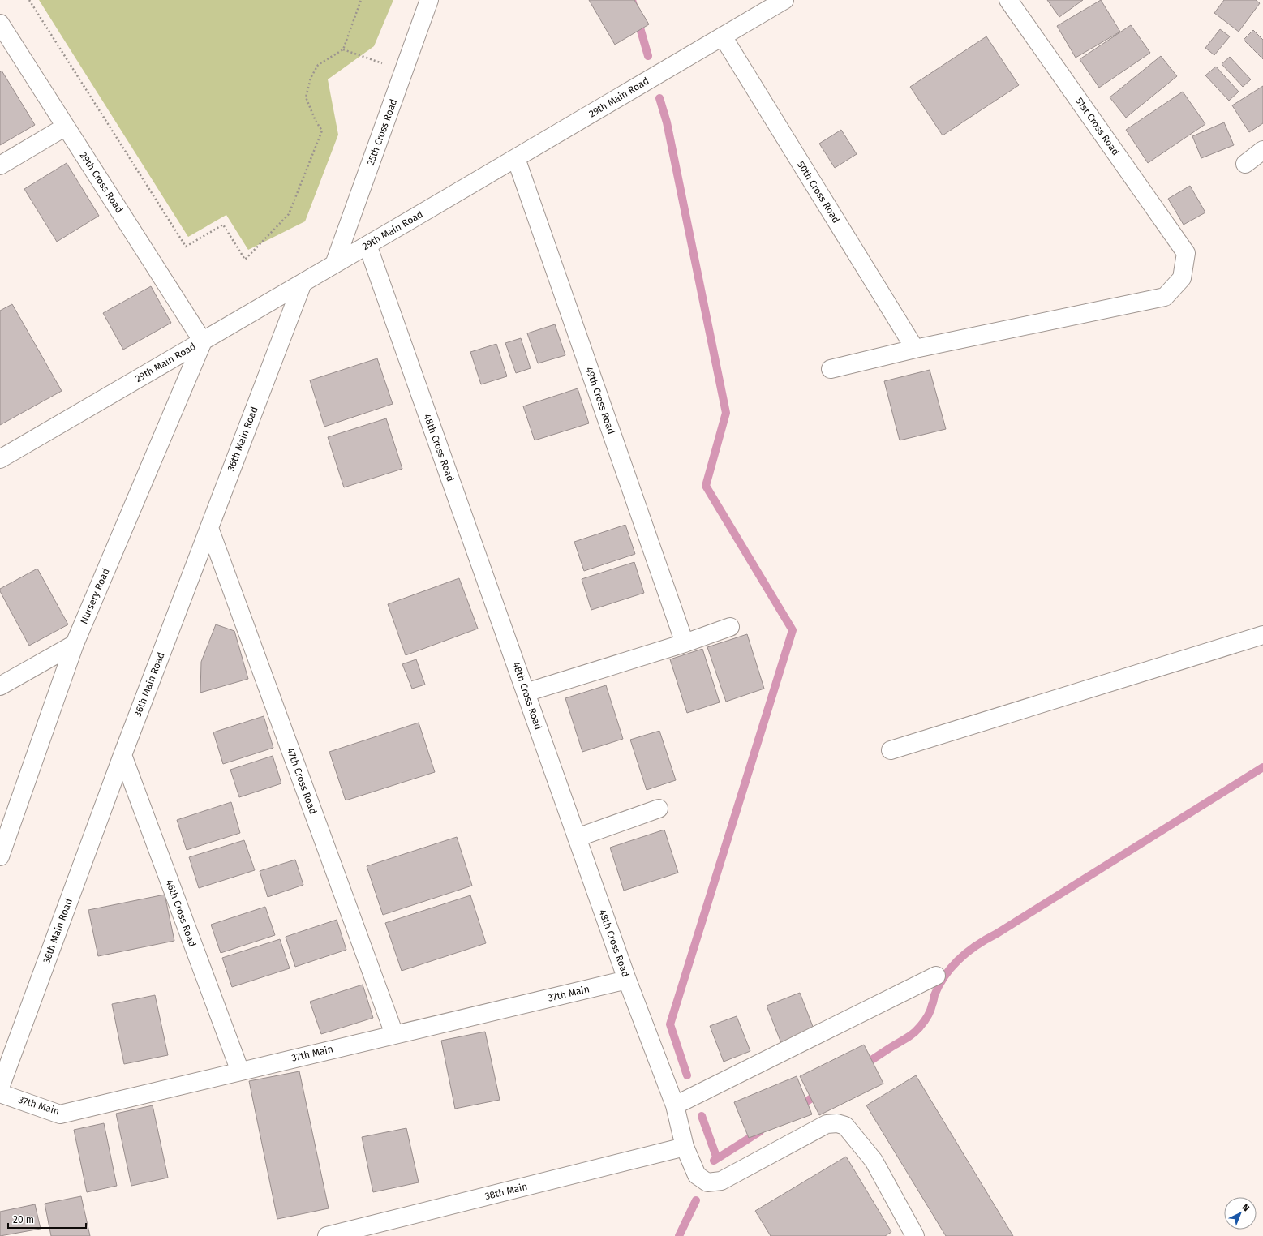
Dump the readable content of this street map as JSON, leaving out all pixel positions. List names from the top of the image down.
{
  "streets": {
    "street": [
      "29th Main Road",
      "51st Cross Road",
      "25th Cross Road",
      "29th Cross Road",
      "50th Cross Road",
      "49th Cross Road",
      "36th Main Road",
      "48th Cross Road",
      "Nursery Road",
      "47th Cross Road",
      "46th Cross Road",
      "37th Main",
      "38th Main"
    ]
  },
  "crossings": [
    ["29th Main Road", "25th Cross Road"],
    ["29th Main Road", "29th Cross Road"],
    ["29th Main Road", "50th Cross Road"],
    ["29th Main Road", "49th Cross Road"],
    ["29th Main Road", "36th Main Road"],
    ["29th Main Road", "48th Cross Road"],
    ["29th Main Road", "Nursery Road"],
    ["51st Cross Road", "50th Cross Road"],
    ["29th Cross Road", "Nursery Road"],
    ["36th Main Road", "47th Cross Road"],
    ["36th Main Road", "46th Cross Road"],
    ["48th Cross Road", "37th Main"],
    ["48th Cross Road", "38th Main"],
    ["47th Cross Road", "37th Main"],
    ["46th Cross Road", "37th Main"]
  ],
  "scale_bar": "20 m",
  "north": "top right"
}
